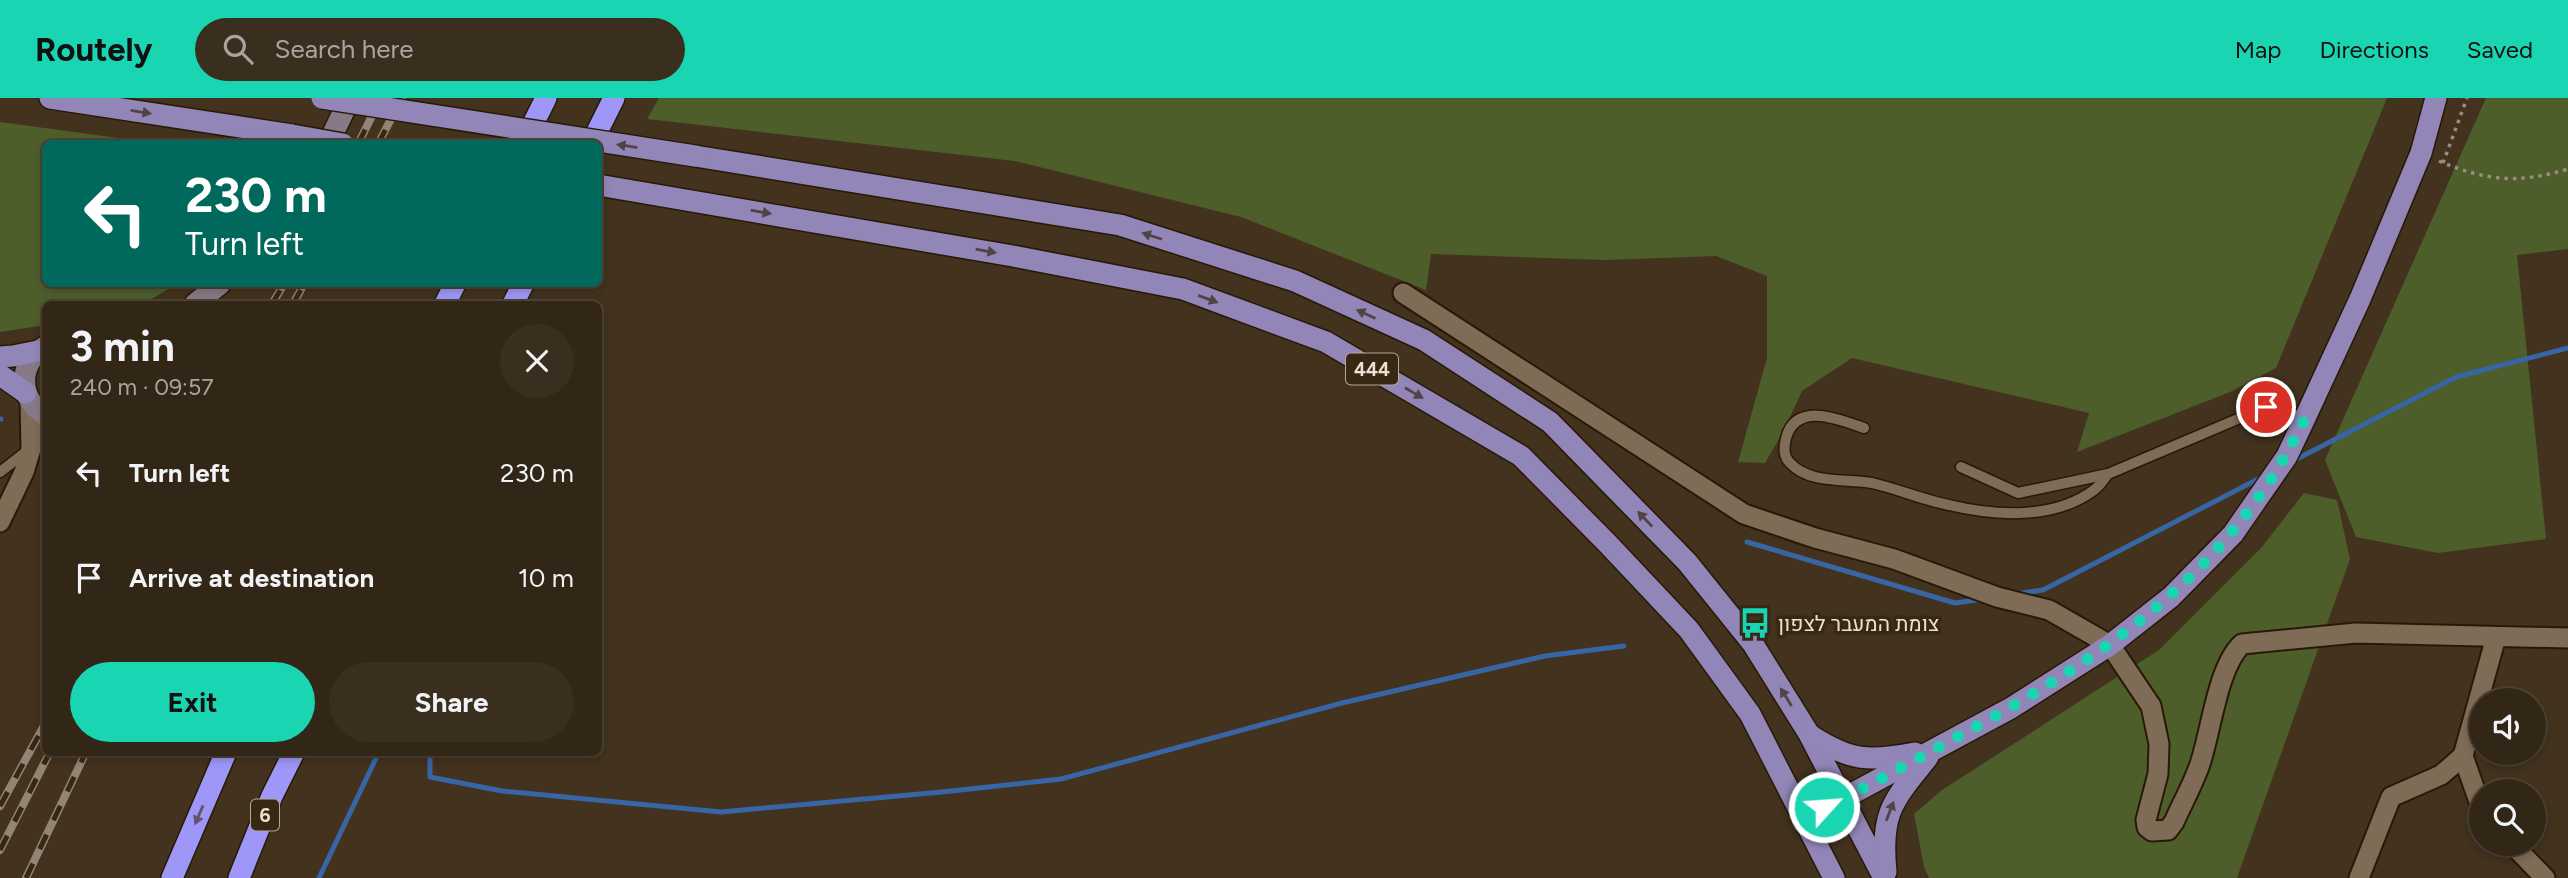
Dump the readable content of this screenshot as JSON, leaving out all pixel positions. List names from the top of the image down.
{
  "streets": {
    "highway": ["6"],
    "main road": ["444"]
  },
  "places": {
    "bus stop": ["צומת המעבר לצפון"]
  },
  "page": {
    "header": "Routely",
    "search": "Search here",
    "nav": ["Map", "Directions", "Saved"],
    "turn": ["230 m", "Turn left"],
    "heading": ["3 min", "240 m · 09:57"],
    "list": [
      {
        "name": "Turn left",
        "value": "230 m"
      },
      {
        "name": "Arrive at destination",
        "value": "10 m"
      }
    ],
    "buttons": ["Exit", "Share"]
  }
}
